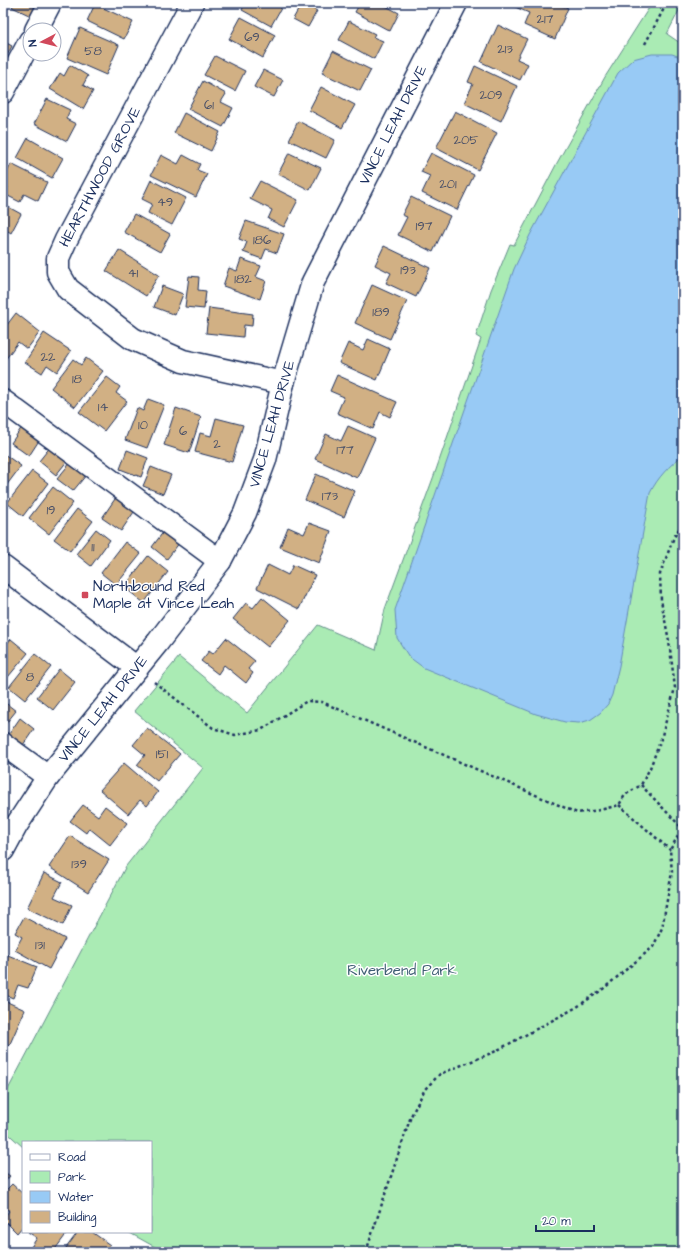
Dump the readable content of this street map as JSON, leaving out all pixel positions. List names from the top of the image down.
{
  "streets": {
    "street": ["VINCE LEAH DRIVE", "HEARTHWOOD GROVE"]
  },
  "crossings": [
    ["VINCE LEAH DRIVE", "HEARTHWOOD GROVE"]
  ],
  "parks": ["Riverbend Park"],
  "places": {
    "transit": ["Northbound Red Maple at Vince Leah"]
  },
  "house_numbers": [
    "217",
    "69",
    "213",
    "58",
    "209",
    "61",
    "205",
    "201",
    "49",
    "197",
    "186",
    "193",
    "41",
    "182",
    "189",
    "22",
    "18",
    "14",
    "10",
    "6",
    "2",
    "177",
    "173",
    "19",
    "11",
    "8",
    "151",
    "139",
    "131"
  ],
  "legend": [
    "Road",
    "Park",
    "Water",
    "Building"
  ],
  "scale_bar": "20 m",
  "north": "left"
}
